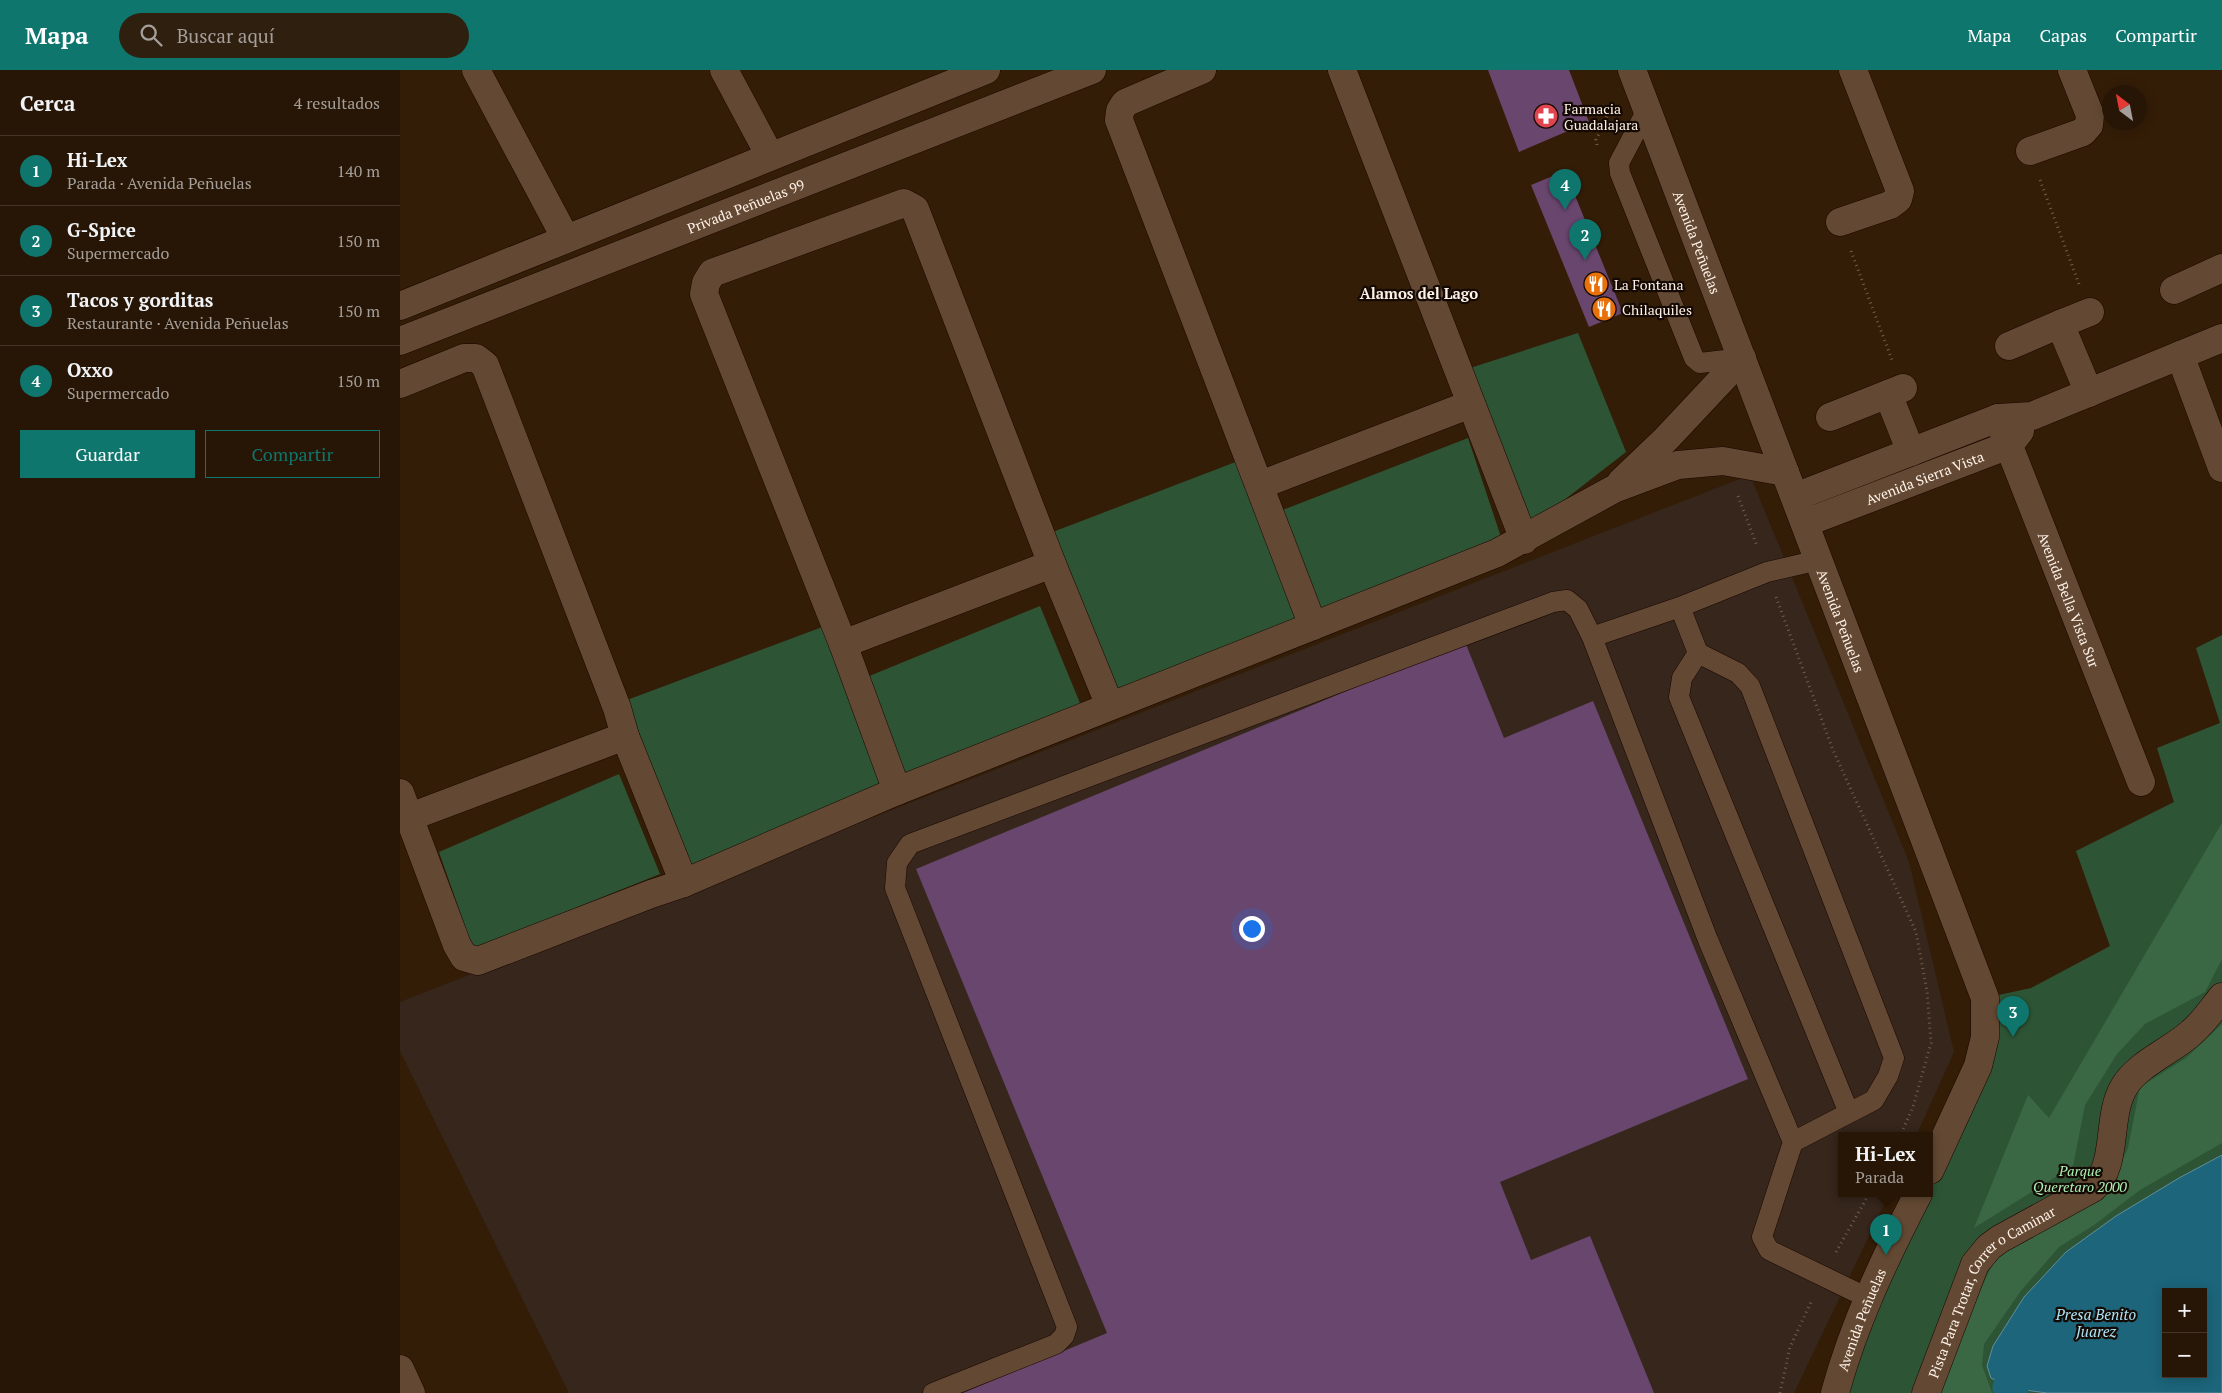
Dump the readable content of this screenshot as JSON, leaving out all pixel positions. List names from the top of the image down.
{
  "streets": {
    "street": [
      "Privada Peñuelas 99",
      "Avenida Peñuelas",
      "Avenida Sierra Vista",
      "Avenida Bella Vista Sur",
      "Pista Para Trotar, Correr o Caminar"
    ]
  },
  "crossings": [
    ["Avenida Peñuelas", "Avenida Sierra Vista"],
    ["Avenida Sierra Vista", "Avenida Bella Vista Sur"]
  ],
  "districts": ["Alamos del Lago"],
  "water": ["Presa Benito Juarez"],
  "parks": ["Parque Queretaro 2000"],
  "places": {
    "pharmacy": ["Farmacia Guadalajara"],
    "restaurant": ["La Fontana", "Chilaquiles"]
  },
  "north": "top left",
  "page": {
    "header": "Mapa",
    "search": "Buscar aquí",
    "nav": ["Mapa", "Capas", "Compartir"],
    "heading": ["Cerca", "4 resultados"],
    "list": [
      {
        "mark": "1",
        "name": "Hi-Lex",
        "note": "Parada · Avenida Peñuelas",
        "value": "140 m"
      },
      {
        "mark": "2",
        "name": "G-Spice",
        "note": "Supermercado",
        "value": "150 m"
      },
      {
        "mark": "3",
        "name": "Tacos y gorditas",
        "note": "Restaurante · Avenida Peñuelas",
        "value": "150 m"
      },
      {
        "mark": "4",
        "name": "Oxxo",
        "note": "Supermercado",
        "value": "150 m"
      }
    ],
    "pins": [
      "4",
      "2",
      "3",
      "1"
    ],
    "buttons": ["Guardar", "Compartir"],
    "popup": ["Hi-Lex", "Parada"],
    "map_buttons": ["+", "−"]
  }
}
